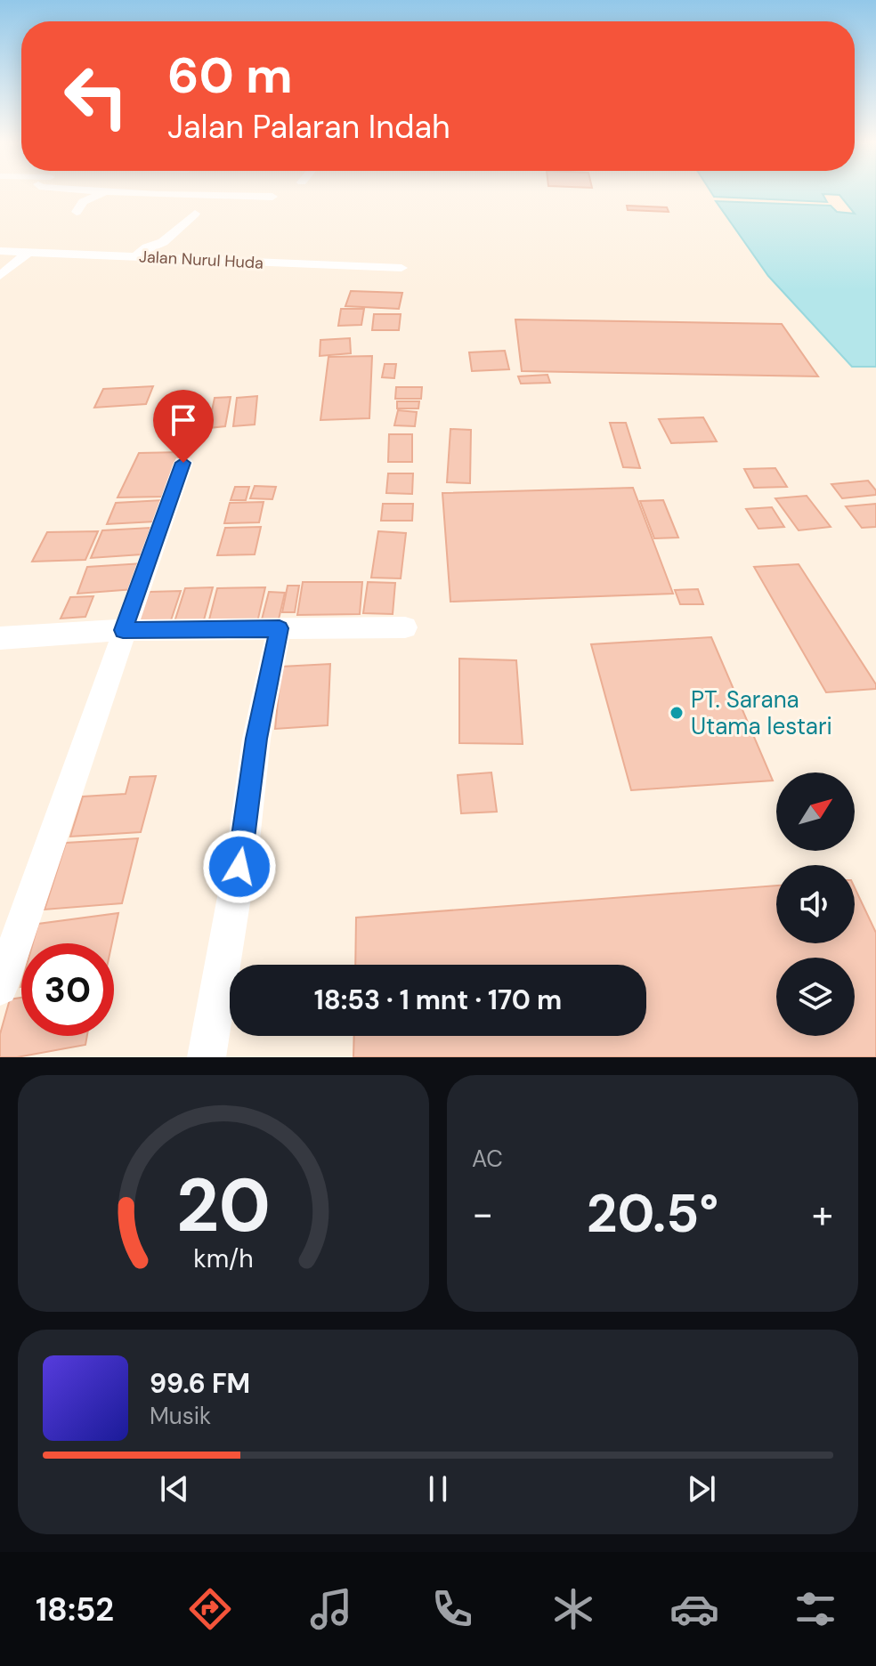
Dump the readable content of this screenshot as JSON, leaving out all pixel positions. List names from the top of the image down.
{
  "streets": {
    "street": ["Jalan Nurul Huda"]
  },
  "places": ["PT. Sarana Utama lestari"],
  "north": "top right",
  "page": {
    "turn": ["60 m", "Jalan Palaran Indah"],
    "limit": "30",
    "trip": "18:53 · 1 mnt · 170 m",
    "tile": "AC",
    "heat": ["−", "20.5°", "+"],
    "song": ["99.6 FM", "Musik"],
    "tabs": "18:52",
    "gauge": ["20", "km/h"]
  }
}
